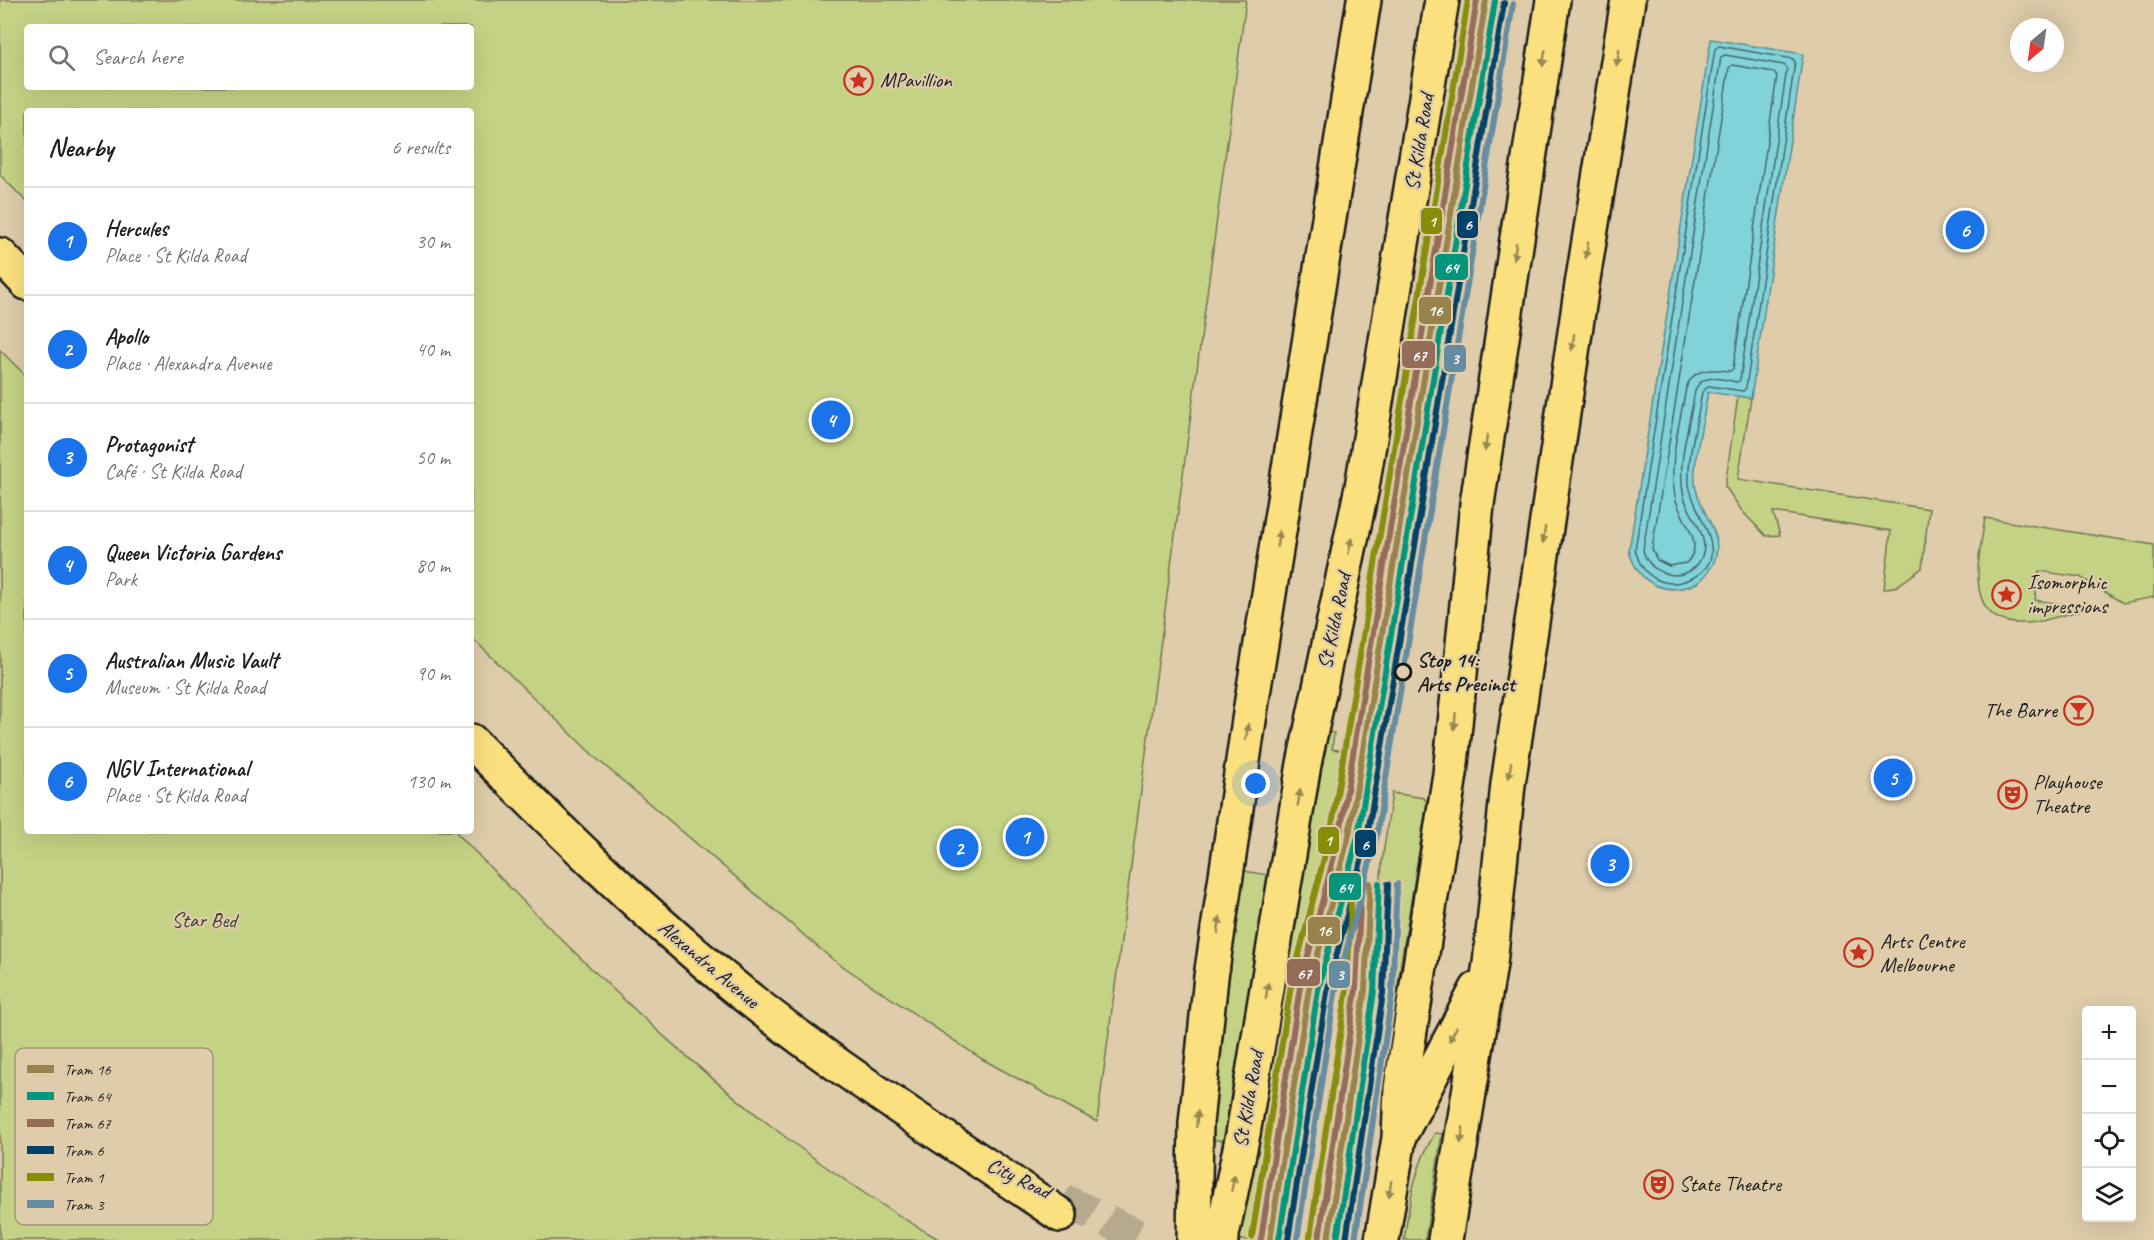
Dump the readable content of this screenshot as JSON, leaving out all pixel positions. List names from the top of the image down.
{
  "streets": {
    "main road": ["St Kilda Road", "Alexandra Avenue", "City Road"]
  },
  "crossings": [
    ["Alexandra Avenue", "City Road"]
  ],
  "parks": ["Star Bed"],
  "places": {
    "place": ["MPavillion", "Isomorphic impressions", "Arts Centre Melbourne"],
    "other": ["Stop 14: Arts Precinct"],
    "bar": ["The Barre"],
    "theatre": ["Playhouse Theatre", "State Theatre"]
  },
  "lines": [
    "tram line 16",
    "tram line 67",
    "tram line 1",
    "tram line 64",
    "tram line 6",
    "tram line 3"
  ],
  "legend": [
    "Tram 16",
    "Tram 64",
    "Tram 67",
    "Tram 6",
    "Tram 1",
    "Tram 3"
  ],
  "north": "bottom left",
  "page": {
    "search": "Search here",
    "heading": ["Nearby", "6 results"],
    "list": [
      {
        "mark": "1",
        "name": "Hercules",
        "note": "Place · St Kilda Road",
        "value": "30 m"
      },
      {
        "mark": "2",
        "name": "Apollo",
        "note": "Place · Alexandra Avenue",
        "value": "40 m"
      },
      {
        "mark": "3",
        "name": "Protagonist",
        "note": "Café · St Kilda Road",
        "value": "50 m"
      },
      {
        "mark": "4",
        "name": "Queen Victoria Gardens",
        "note": "Park",
        "value": "80 m"
      },
      {
        "mark": "5",
        "name": "Australian Music Vault",
        "note": "Museum · St Kilda Road",
        "value": "90 m"
      },
      {
        "mark": "6",
        "name": "NGV International",
        "note": "Place · St Kilda Road",
        "value": "130 m"
      }
    ],
    "pins": [
      "6",
      "4",
      "5",
      "1",
      "2",
      "3"
    ],
    "map_buttons": ["+", "−"]
  }
}
